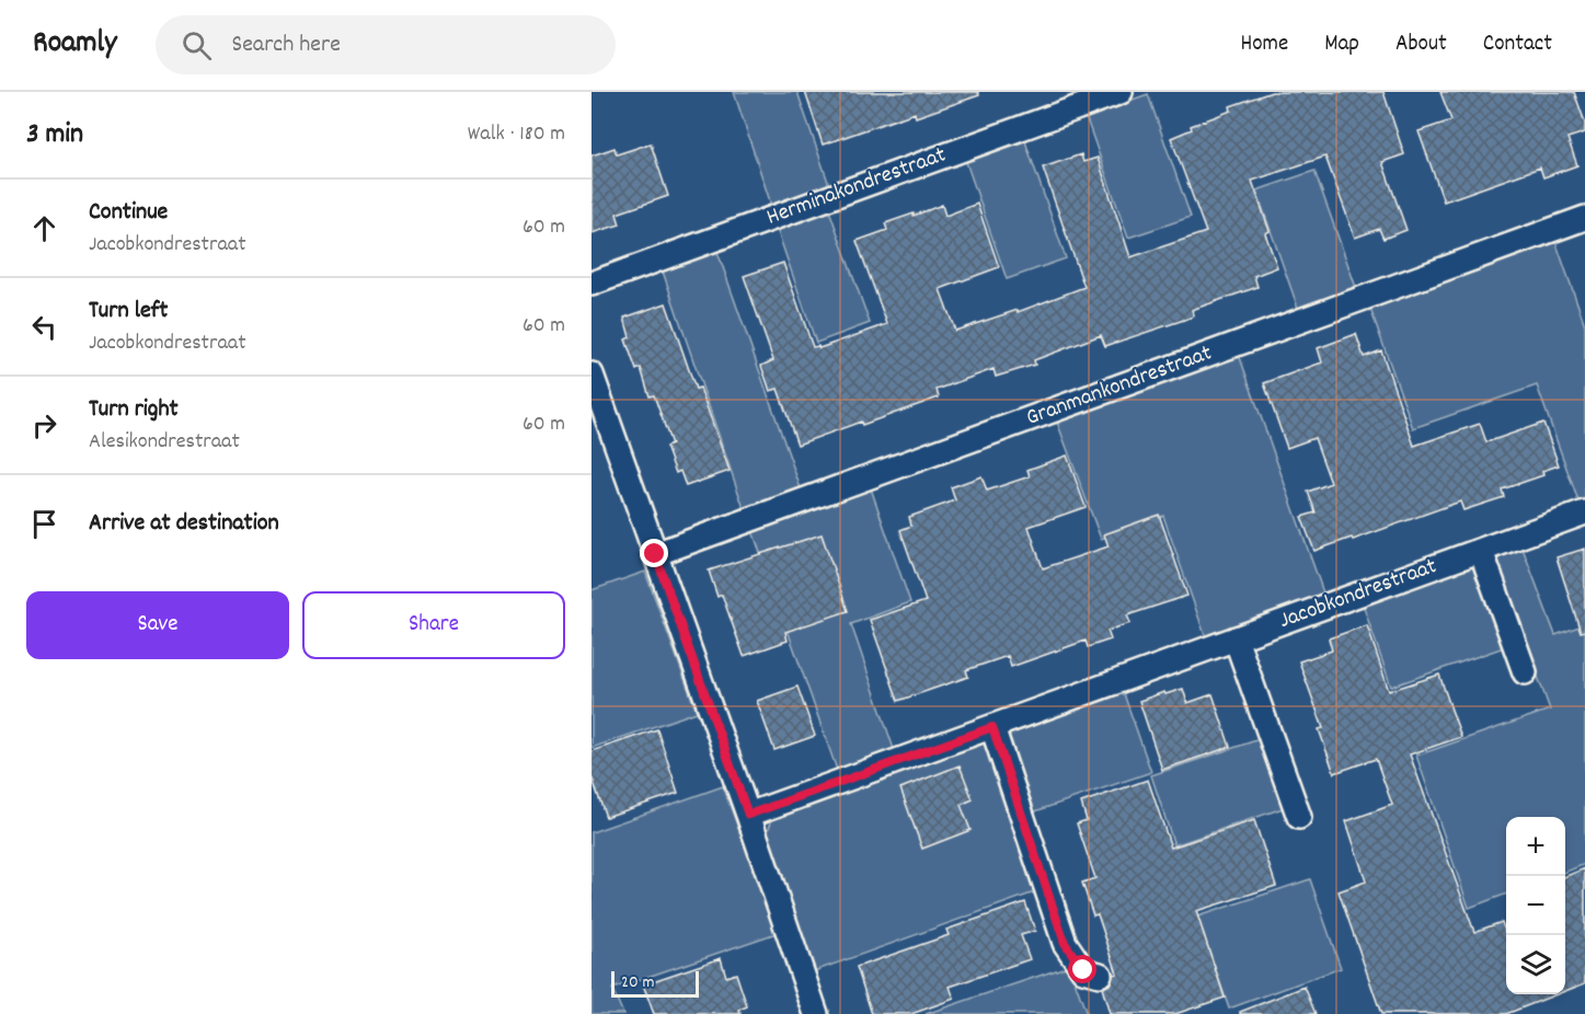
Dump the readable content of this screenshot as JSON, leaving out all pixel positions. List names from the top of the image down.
{
  "streets": {
    "street": ["Herminakondrestraat", "Granmankondrestraat", "Jacobkondrestraat"]
  },
  "scale_bar": "20 m",
  "page": {
    "header": "Roamly",
    "search": "Search here",
    "nav": [
      "Home",
      "Map",
      "About",
      "Contact"
    ],
    "heading": ["3 min", "Walk · 180 m"],
    "list": [
      ["Continue", "Jacobkondrestraat", "60 m"],
      ["Turn left", "Jacobkondrestraat", "60 m"],
      ["Turn right", "Alesikondrestraat", "60 m"],
      "Arrive at destination"
    ],
    "buttons": ["Save", "Share"],
    "map_buttons": ["+", "−"],
    "scale": "20 m"
  }
}
